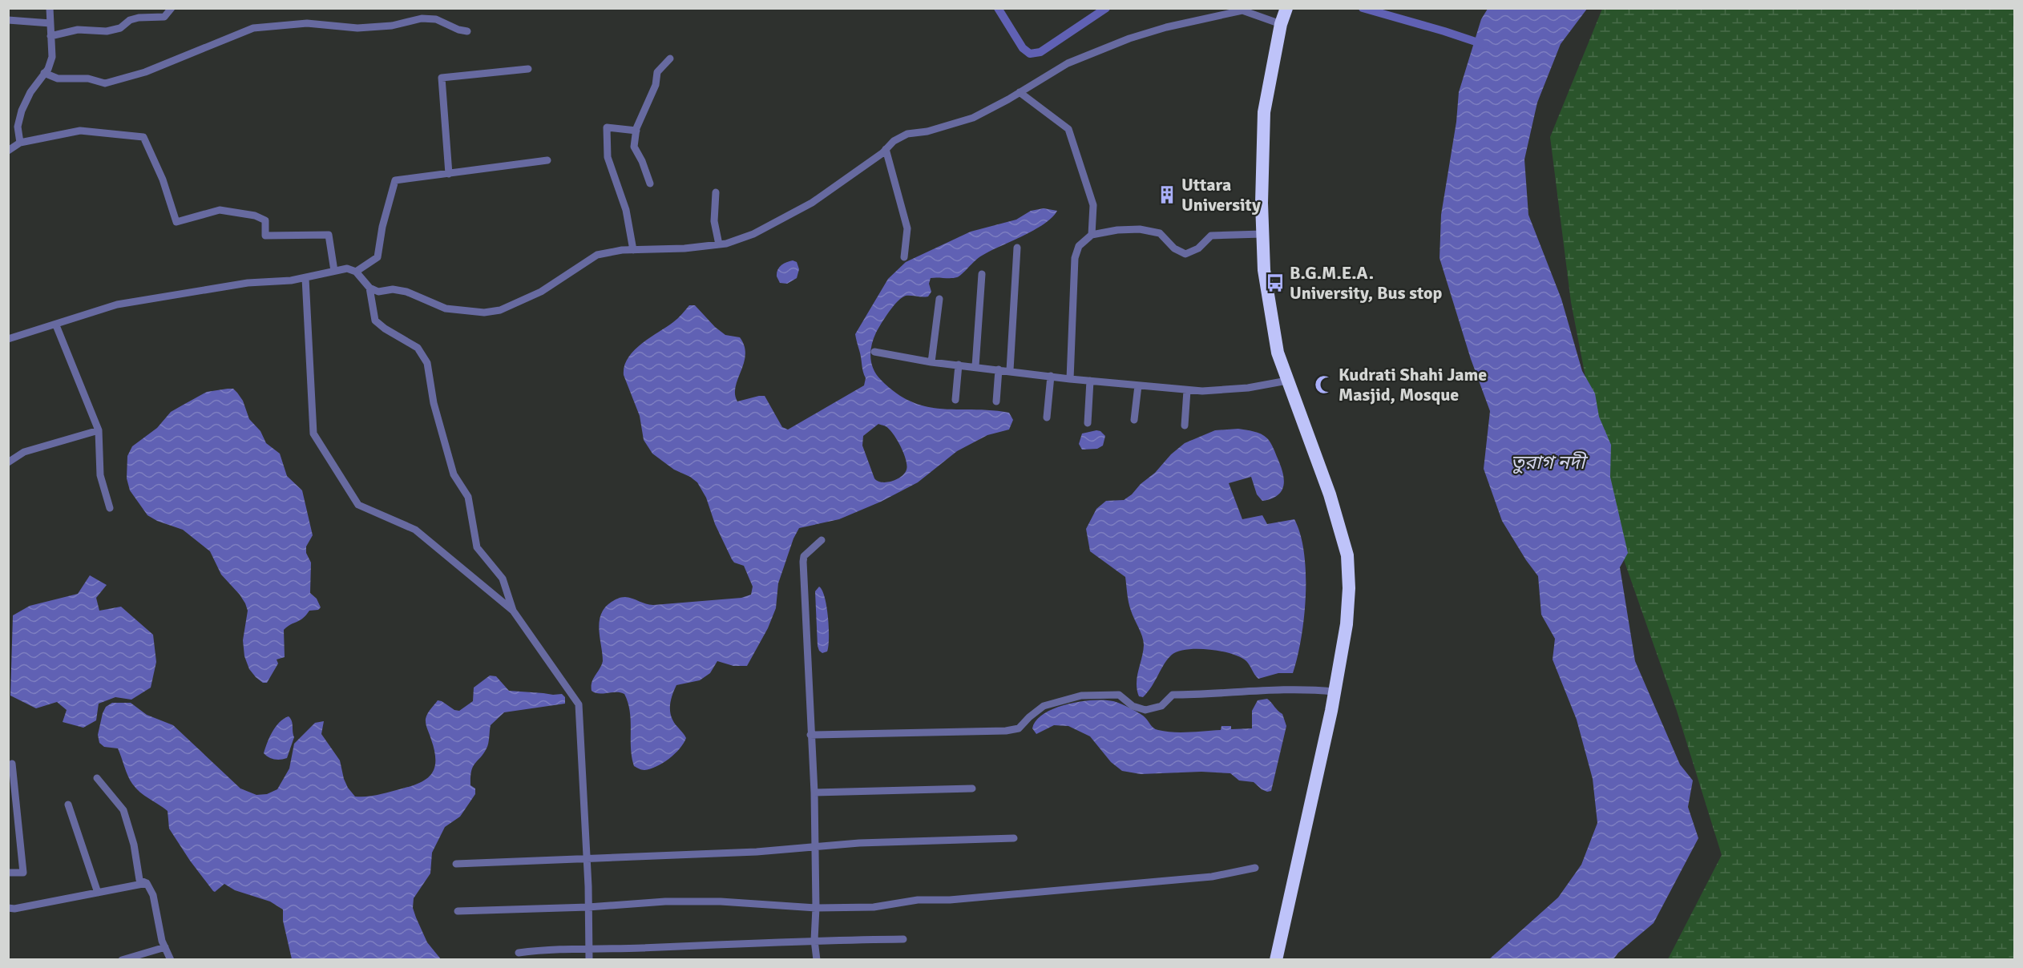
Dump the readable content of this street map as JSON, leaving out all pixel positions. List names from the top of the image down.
{
  "water": ["তুরাগ নদী"],
  "places": {
    "building": ["Uttara University"],
    "bus stop": ["B.G.M.E.A. University, Bus stop"],
    "mosque": ["Kudrati Shahi Jame Masjid, Mosque"]
  }
}
